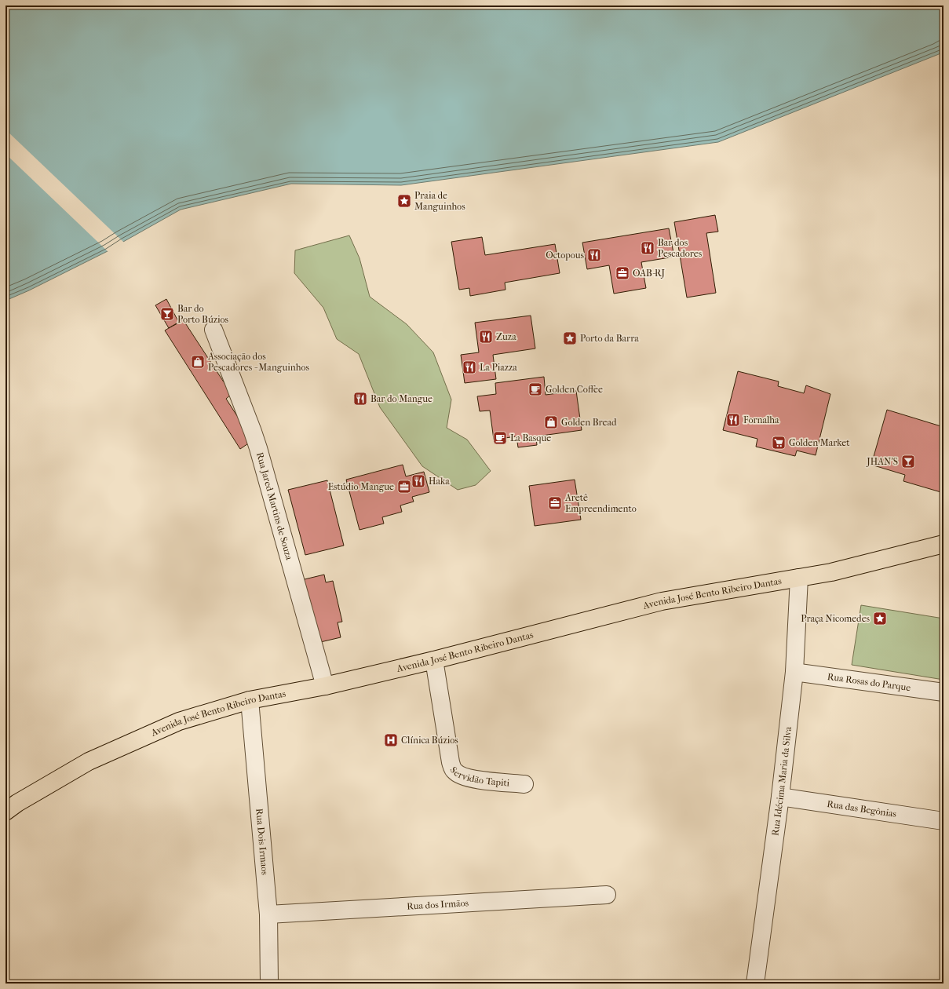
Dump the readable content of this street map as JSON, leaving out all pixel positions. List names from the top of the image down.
{
  "streets": {
    "main road": ["Avenida José Bento Ribeiro Dantas"],
    "street": [
      "Rua Jared Martins de Souza",
      "Rua Rosas do Parque",
      "Servidão Tapiti",
      "Rua Idécima Maria da Silva",
      "Rua das Begônias",
      "Rua Dois Irmaos",
      "Rua dos Irmãos"
    ]
  },
  "crossings": [
    ["Rua Jared Martins de Souza", "Avenida José Bento Ribeiro Dantas"],
    ["Avenida José Bento Ribeiro Dantas", "Servidão Tapiti"],
    ["Avenida José Bento Ribeiro Dantas", "Rua Idécima Maria da Silva"],
    ["Avenida José Bento Ribeiro Dantas", "Rua Dois Irmaos"],
    ["Rua Rosas do Parque", "Rua Idécima Maria da Silva"],
    ["Rua Idécima Maria da Silva", "Rua das Begônias"],
    ["Rua Dois Irmaos", "Rua dos Irmãos"]
  ],
  "places": {
    "place": ["Praia de Manguinhos", "Porto da Barra", "Praça Nicomedes"],
    "restaurant": [
      "Bar dos Pescadores",
      "Octopous",
      "Zuza",
      "La Piazza",
      "Bar do Mangue",
      "Fornalha",
      "Haka"
    ],
    "office": ["OAB-RJ", "Estúdio Mangue", "Aretê Empreendimento"],
    "bar": ["Bar do Porto Búzios", "JHAN'S"],
    "shop": ["Associação dos Pescadores - Manguinhos", "Golden Bread"],
    "cafe": ["Golden Coffee", "La Basque"],
    "supermarket": ["Golden Market"],
    "hospital": ["Clínica Búzios"]
  }
}
